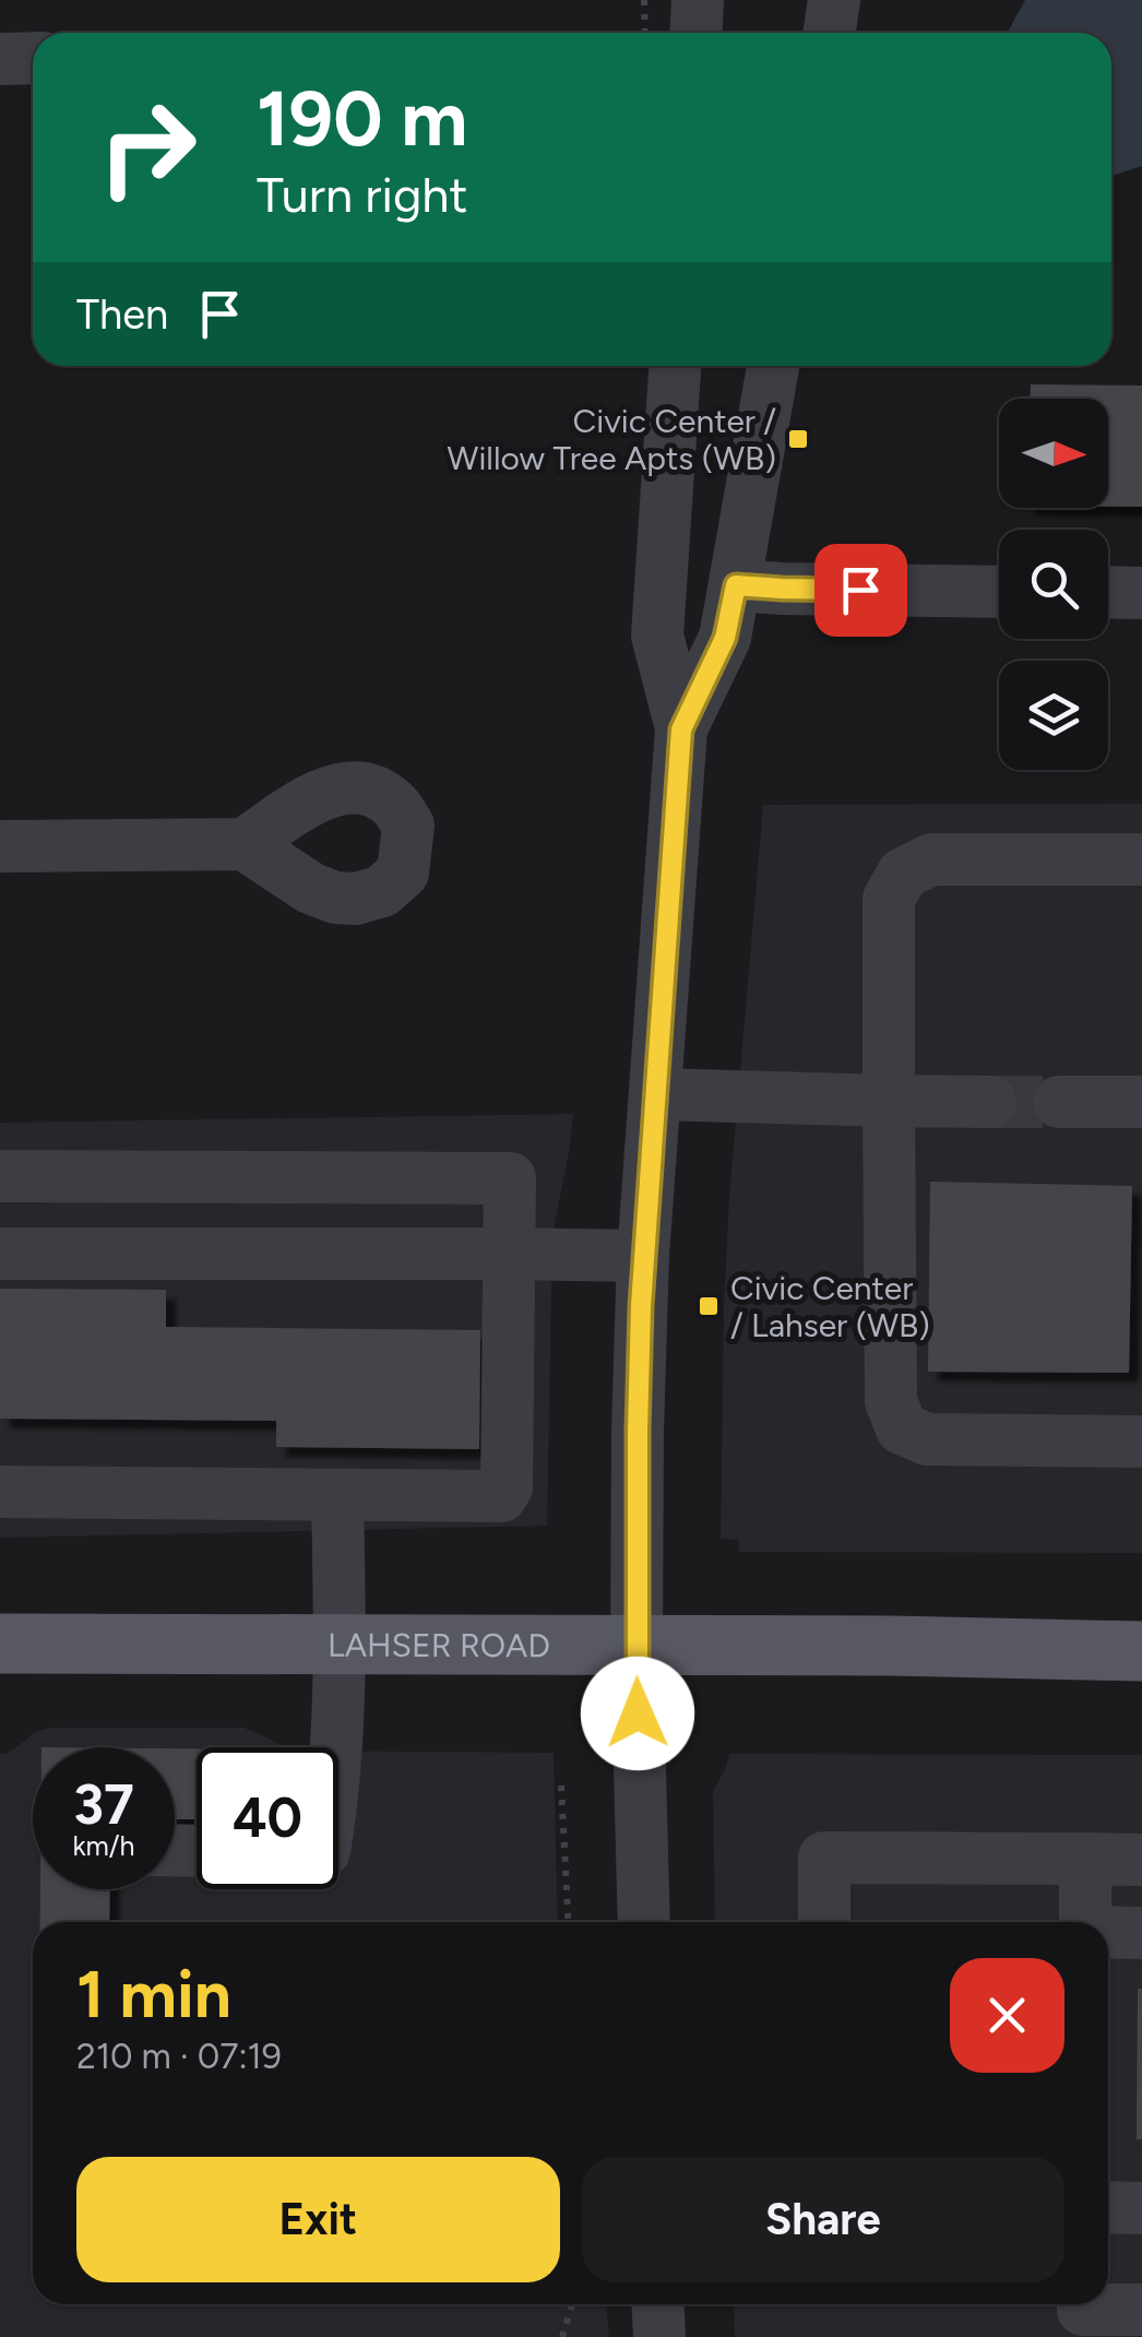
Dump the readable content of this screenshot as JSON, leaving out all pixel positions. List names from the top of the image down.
{
  "streets": {
    "main road": ["LAHSER ROAD"]
  },
  "places": {
    "transit": ["Civic Center / Willow Tree Apts (WB)", "Civic Center / Lahser (WB)"]
  },
  "north": "right",
  "page": {
    "turn": ["190 m", "Turn right"],
    "then": "Then",
    "speed": "37 km/h",
    "limit": "40",
    "heading": ["1 min", "210 m · 07:19"],
    "buttons": ["Exit", "Share"]
  }
}
